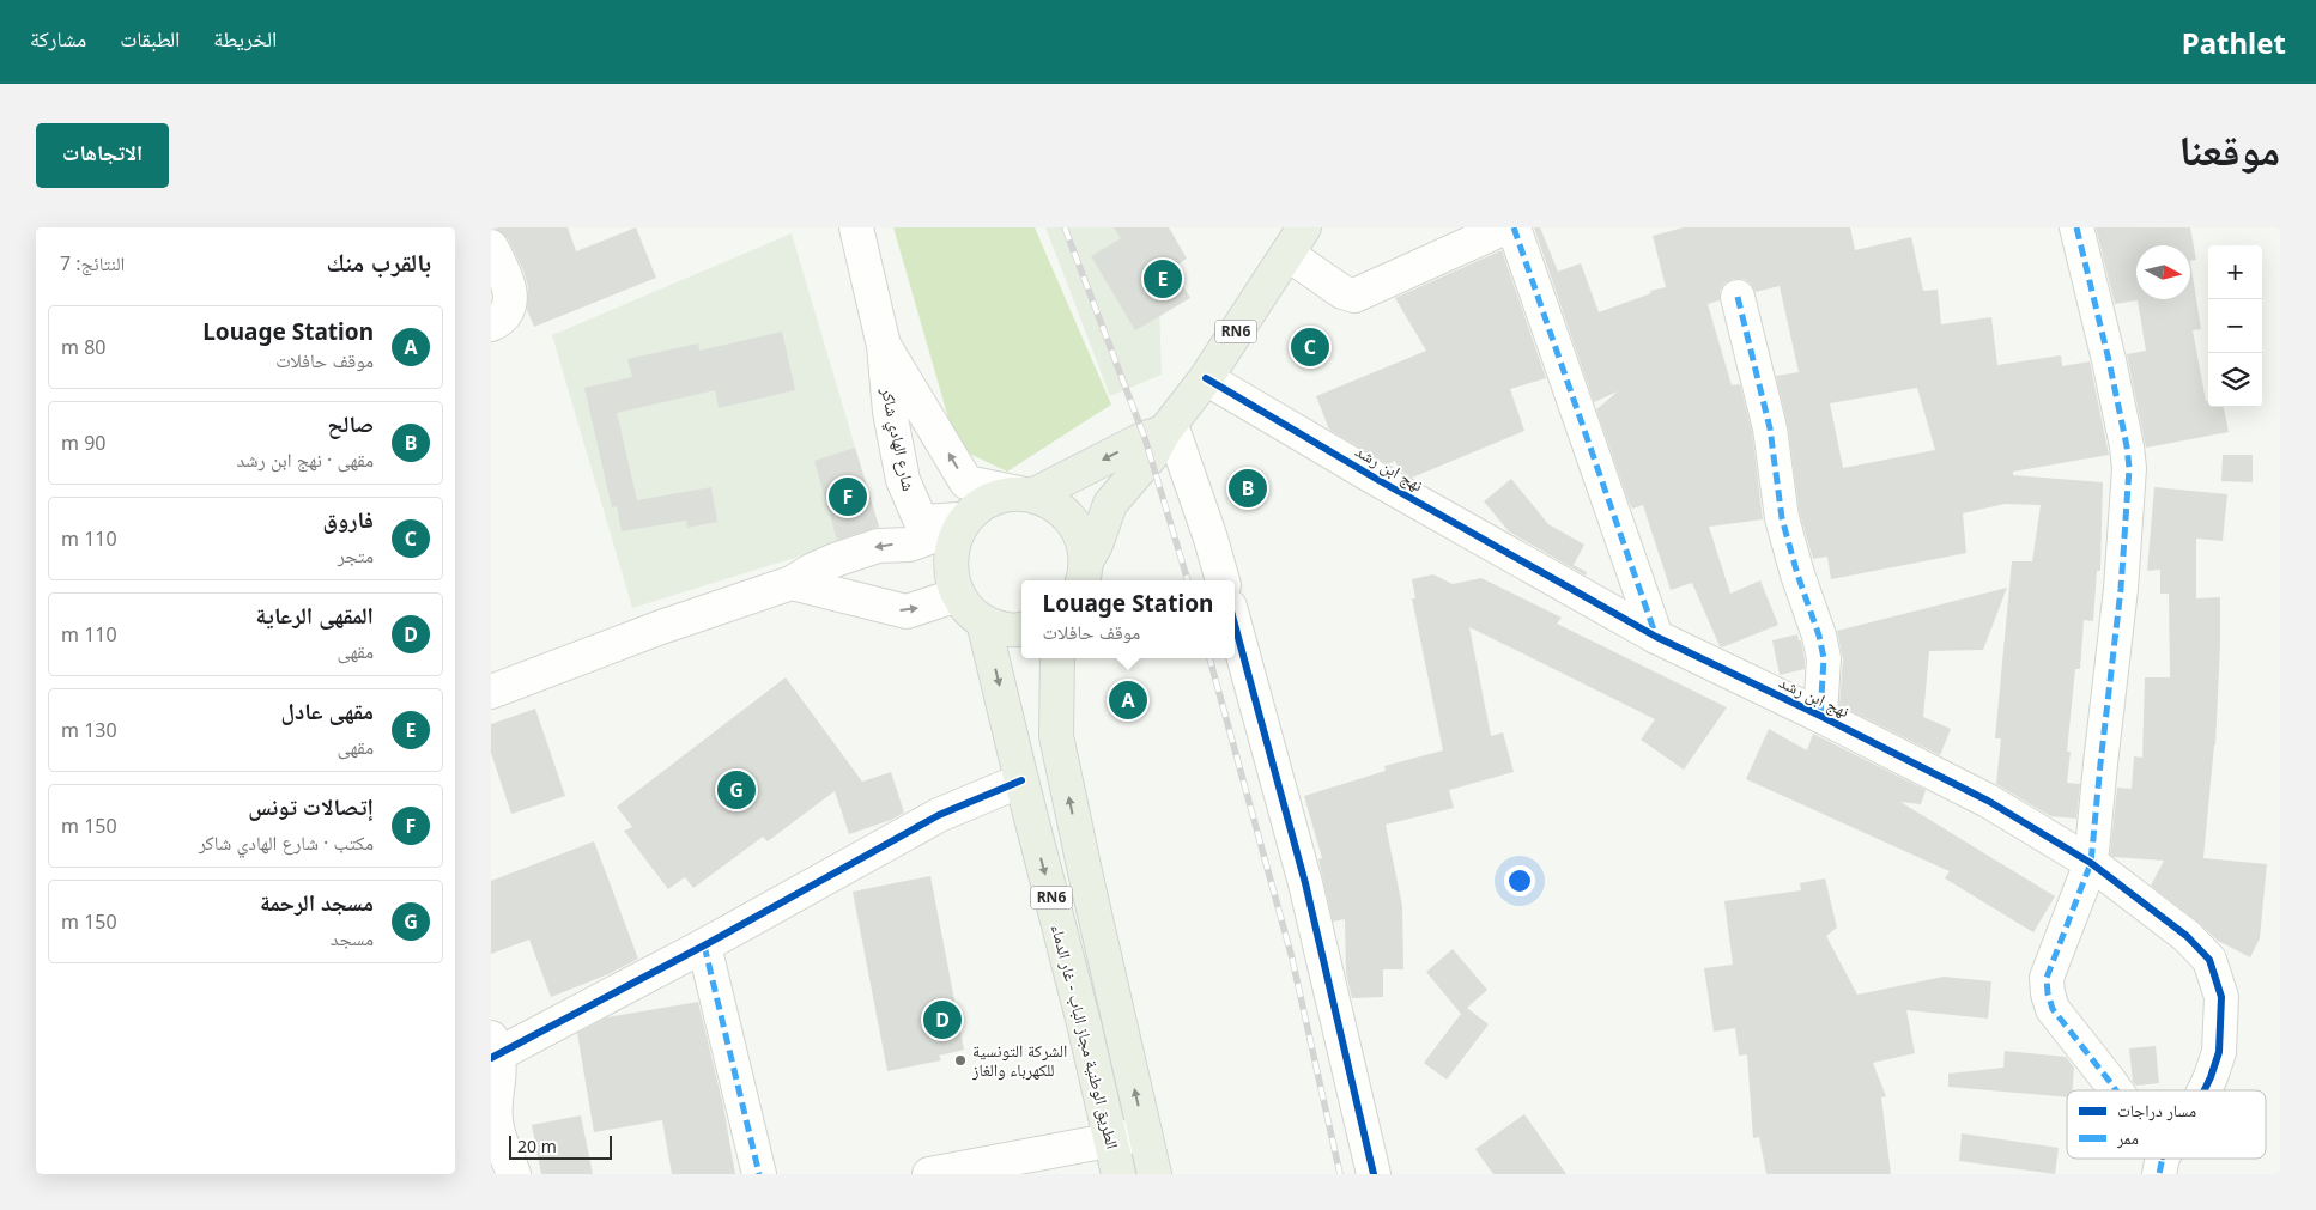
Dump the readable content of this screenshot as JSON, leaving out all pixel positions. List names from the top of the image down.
{
  "streets": {
    "main road": ["RN6", "الطريق الوطنية مجاز الباب - غار الدماء"],
    "street": ["شارع الهادي شاكر", "نهج ابن رشد"]
  },
  "crossings": [
    ["RN6", "شارع الهادي شاكر"],
    ["RN6", "نهج ابن رشد"]
  ],
  "one_way": ["شارع الهادي شاكر"],
  "places": ["الشركة التونسية للكهرباء والغاز"],
  "legend": ["مسار دراجات", "ممر"],
  "scale_bar": "20 m",
  "north": "right",
  "page": {
    "header": "Pathlet",
    "nav": ["الخريطة", "الطبقات", "مشاركة"],
    "title": "موقعنا",
    "buttons": "الاتجاهات",
    "heading": ["بالقرب منك", "النتائج: 7"],
    "map_buttons": ["+", "−"],
    "pins": [
      "E",
      "C",
      "B",
      "F",
      "A",
      "G",
      "D"
    ],
    "list": [
      {
        "mark": "A",
        "name": "Louage Station",
        "note": "موقف حافلات",
        "value": "80 m"
      },
      {
        "mark": "B",
        "name": "صالح",
        "note": "مقهى · نهج ابن رشد",
        "value": "90 m"
      },
      {
        "mark": "C",
        "name": "فاروق",
        "note": "متجر",
        "value": "110 m"
      },
      {
        "mark": "D",
        "name": "المقهى الرعاية",
        "note": "مقهى",
        "value": "110 m"
      },
      {
        "mark": "E",
        "name": "مقهى عادل",
        "note": "مقهى",
        "value": "130 m"
      },
      {
        "mark": "F",
        "name": "إتصالات تونس",
        "note": "مكتب · شارع الهادي شاكر",
        "value": "150 m"
      },
      {
        "mark": "G",
        "name": "مسجد الرحمة",
        "note": "مسجد",
        "value": "150 m"
      }
    ],
    "popup": ["Louage Station", "موقف حافلات"],
    "scale": "20 m"
  }
}
